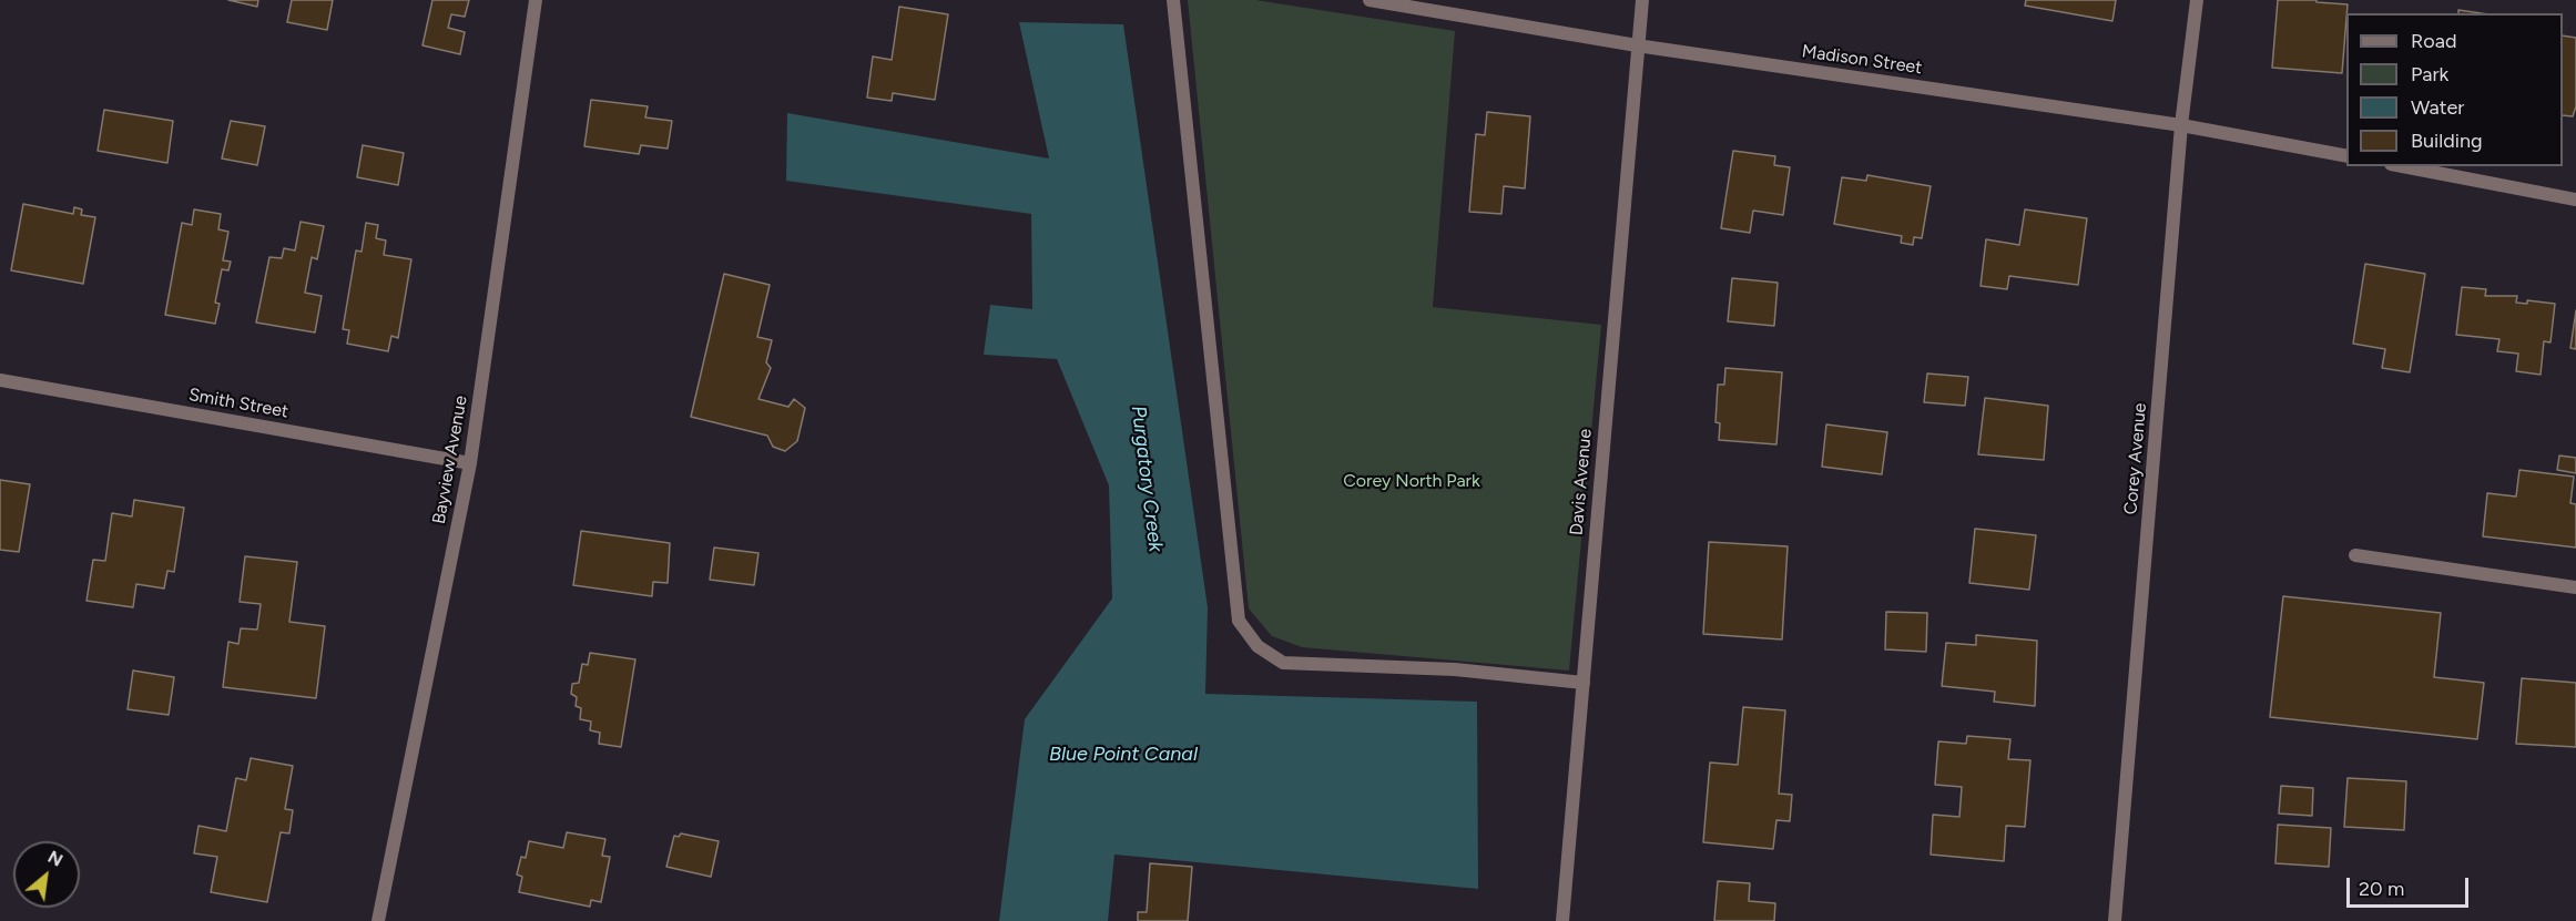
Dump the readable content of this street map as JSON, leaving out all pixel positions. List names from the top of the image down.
{
  "streets": {
    "street": [
      "Madison Street",
      "Smith Street",
      "Corey Avenue",
      "Bayview Avenue",
      "Davis Avenue"
    ]
  },
  "crossings": [
    ["Madison Street", "Corey Avenue"],
    ["Madison Street", "Davis Avenue"],
    ["Smith Street", "Bayview Avenue"]
  ],
  "water": ["Purgatory Creek", "Blue Point Canal"],
  "parks": ["Corey North Park"],
  "legend": [
    "Road",
    "Park",
    "Water",
    "Building"
  ],
  "scale_bar": "20 m",
  "north": "top right"
}
